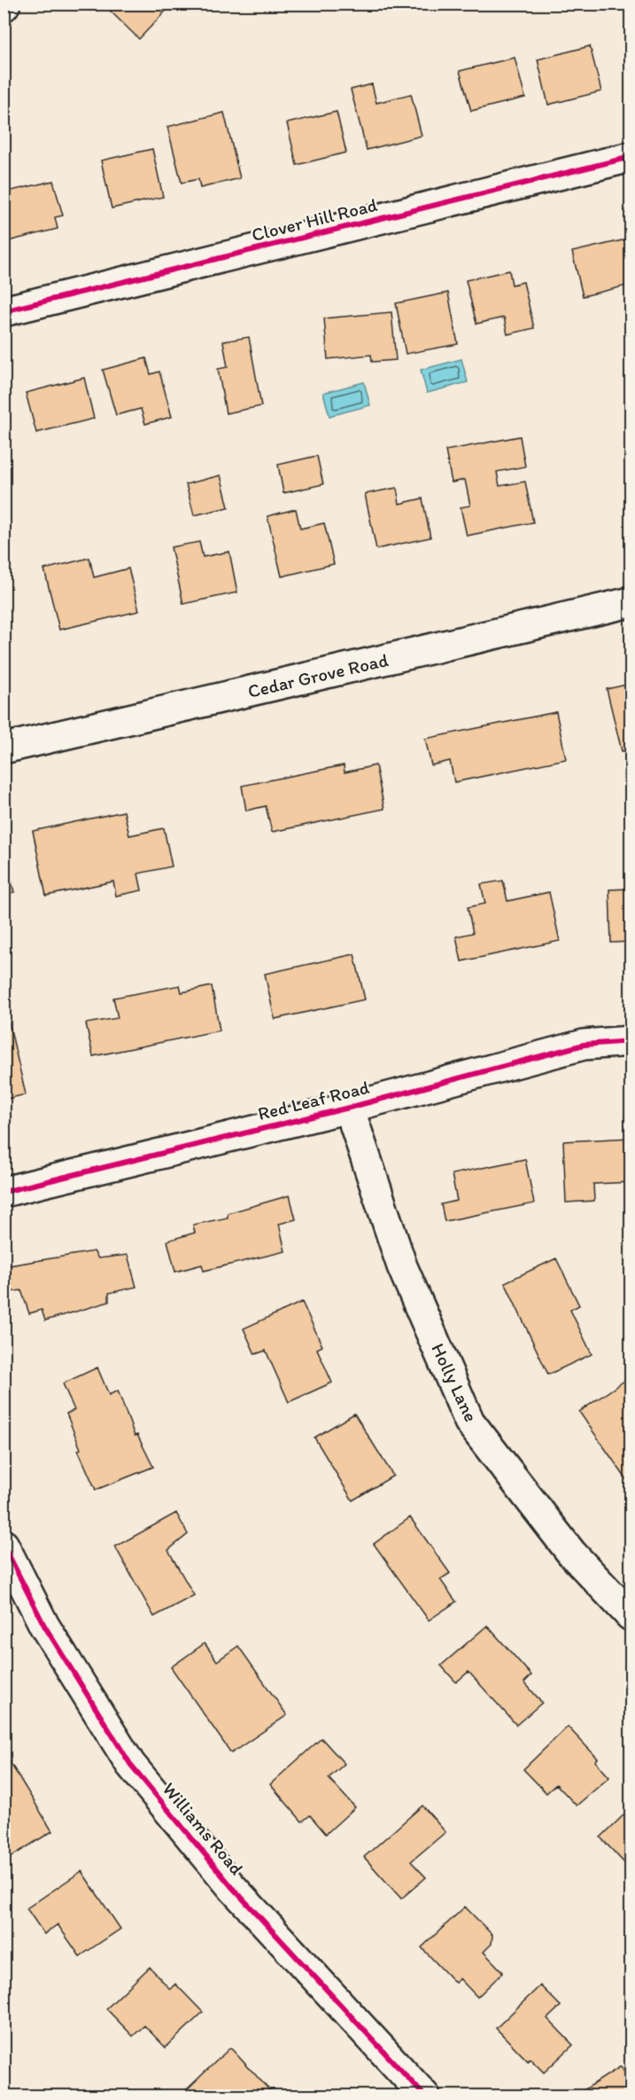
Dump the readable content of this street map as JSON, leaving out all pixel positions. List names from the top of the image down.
{
  "streets": {
    "street": [
      "Clover Hill Road",
      "Cedar Grove Road",
      "Red Leaf Road",
      "Holly Lane",
      "Williams Road"
    ]
  },
  "crossings": [
    ["Red Leaf Road", "Holly Lane"]
  ]
}
